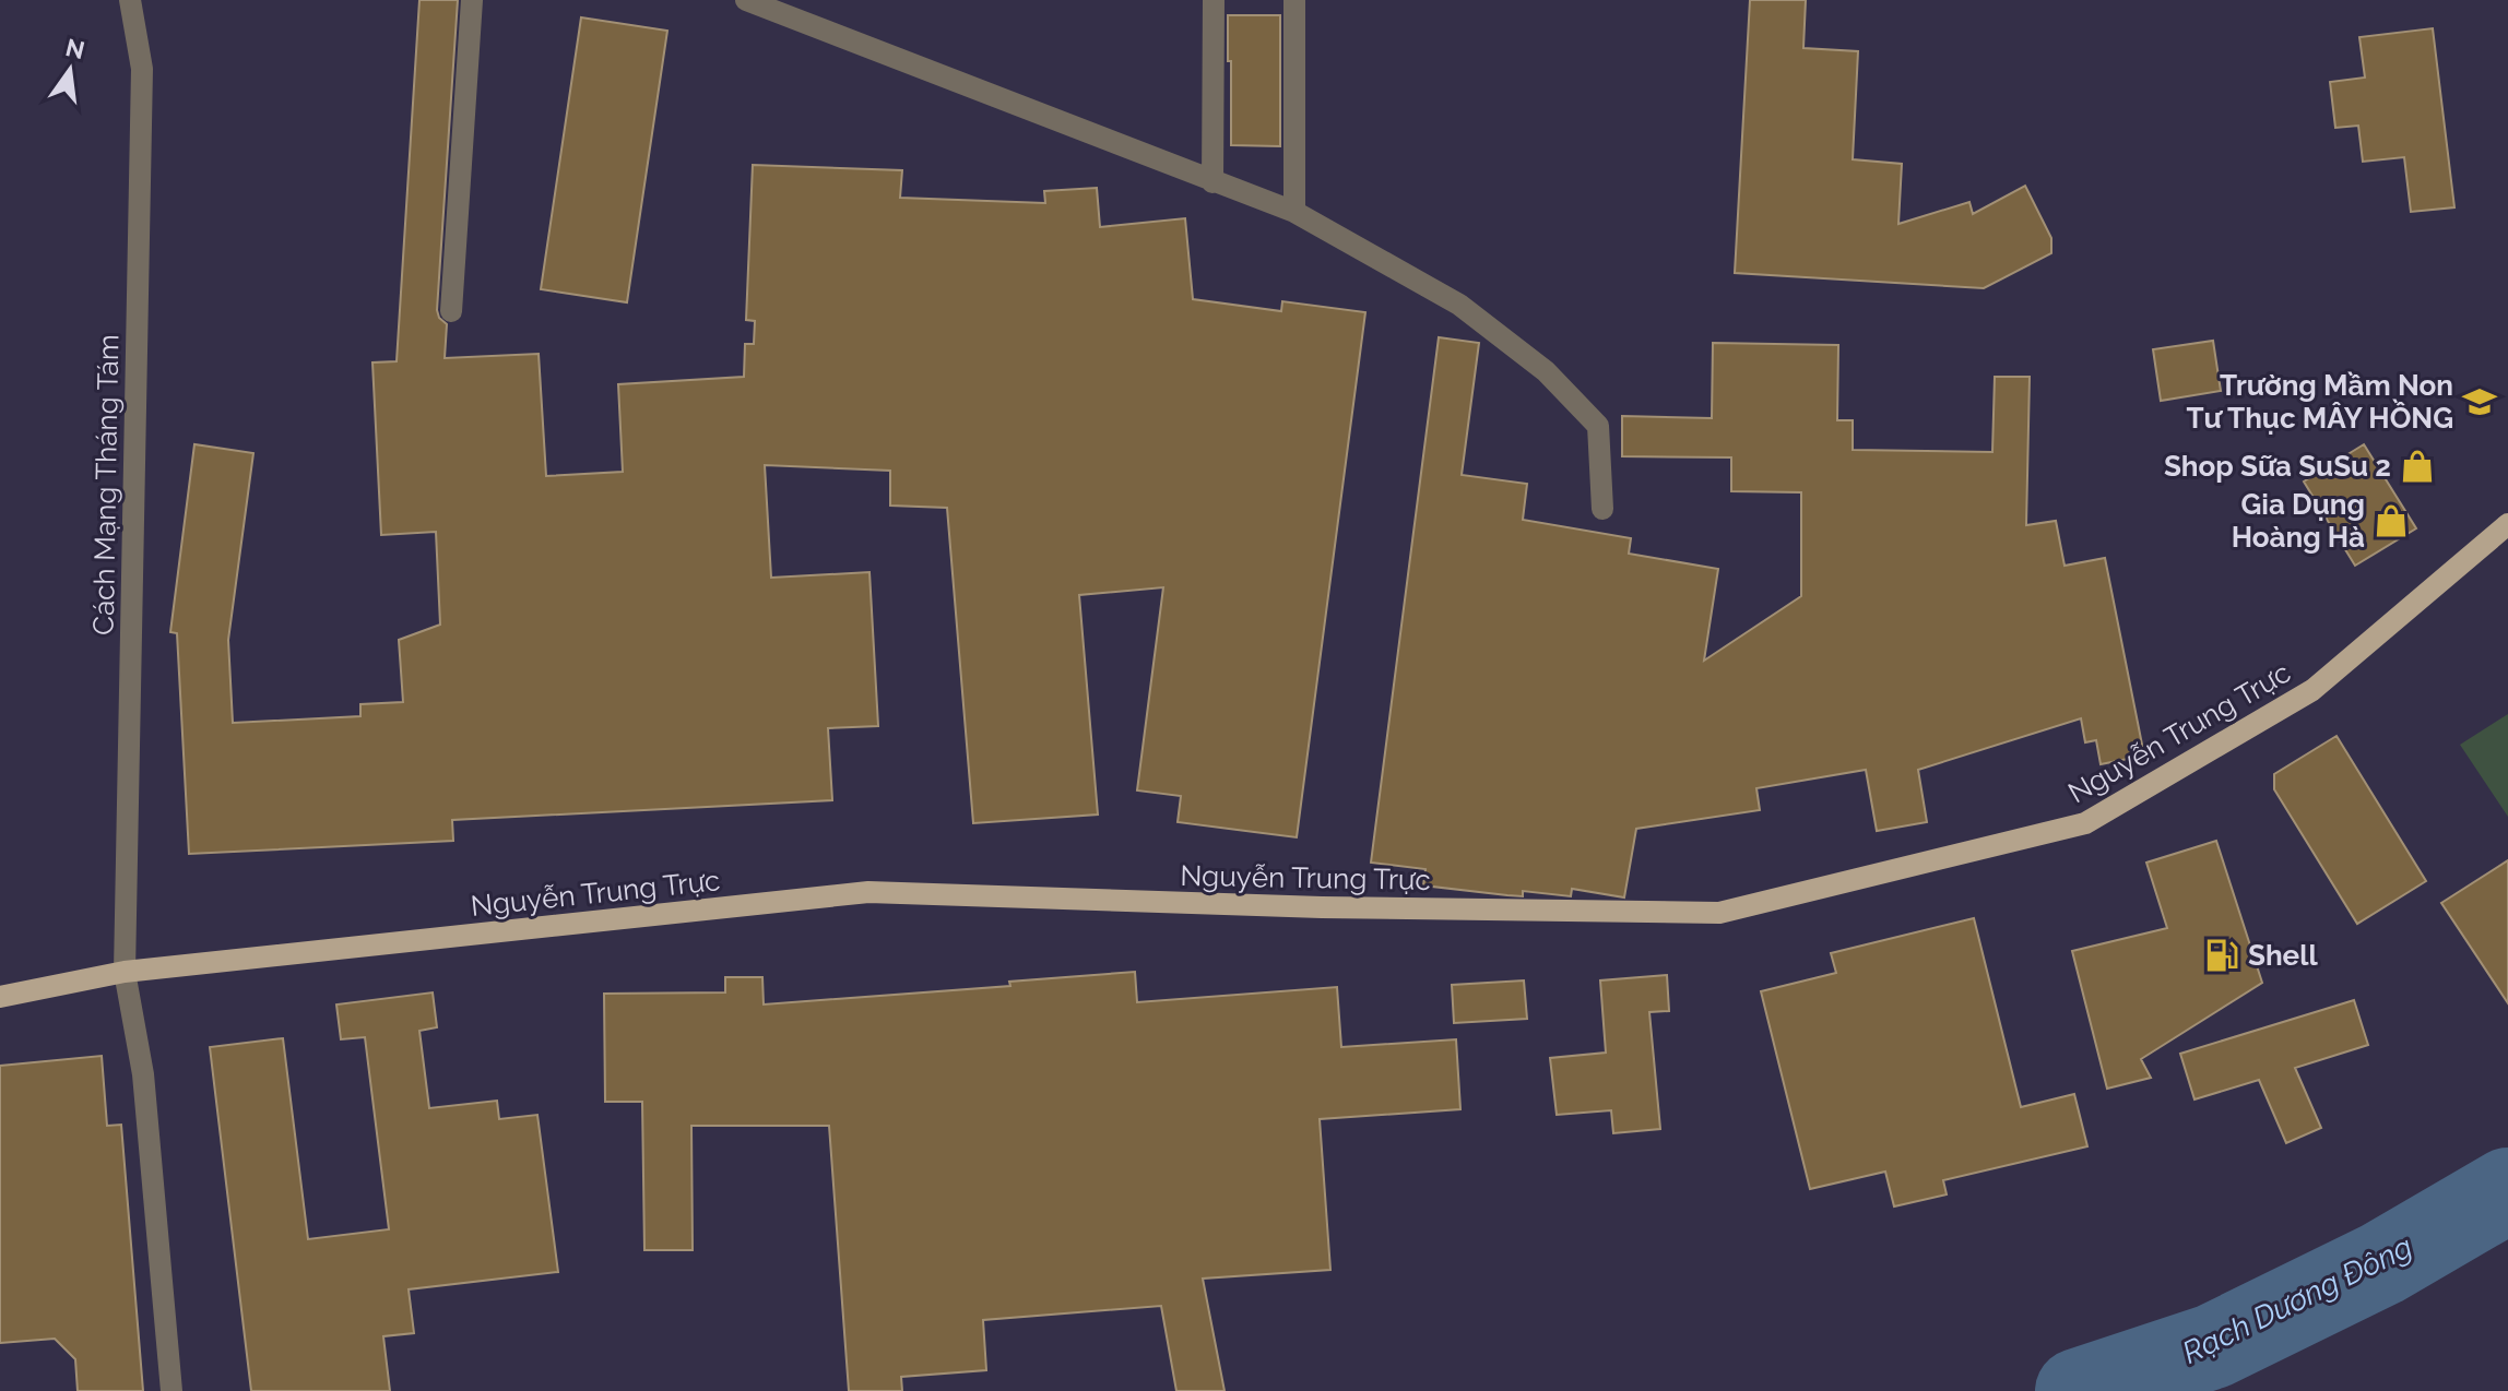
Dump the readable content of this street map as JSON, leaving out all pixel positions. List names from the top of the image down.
{
  "streets": {
    "main road": ["Nguyễn Trung Trực"],
    "street": ["Cách Mạng Tháng Tám"]
  },
  "crossings": [
    ["Cách Mạng Tháng Tám", "Nguyễn Trung Trực"]
  ],
  "water": ["Rạch Dương Đông"],
  "places": {
    "school or university": ["Trường Mầm Non Tư Thục MÂY HỒNG"],
    "shop": ["Shop Sữa SuSu 2", "Gia Dụng Hoàng Hà"],
    "fuel station": ["Shell"]
  },
  "north": "top"
}
